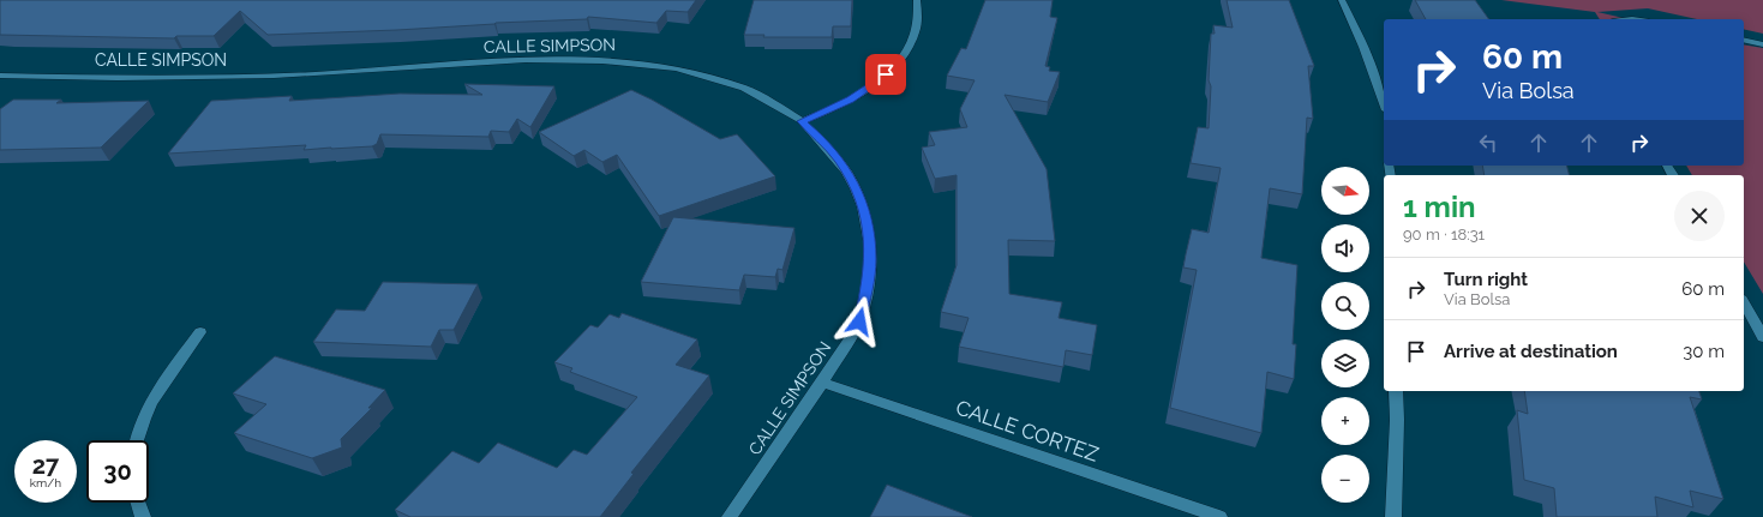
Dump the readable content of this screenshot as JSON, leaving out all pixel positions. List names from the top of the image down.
{
  "streets": {
    "street": ["CALLE SIMPSON", "CALLE CORTEZ"]
  },
  "crossings": [
    ["CALLE SIMPSON", "CALLE CORTEZ"]
  ],
  "north": "right",
  "page": {
    "turn": ["60 m", "Via Bolsa"],
    "map_buttons": ["+", "−"],
    "heading": ["1 min", "90 m · 18:31"],
    "list": [
      {
        "name": "Turn right",
        "note": "Via Bolsa",
        "value": "60 m"
      },
      {
        "name": "Arrive at destination",
        "value": "30 m"
      }
    ],
    "speed": "27 km/h",
    "limit": "30"
  }
}
